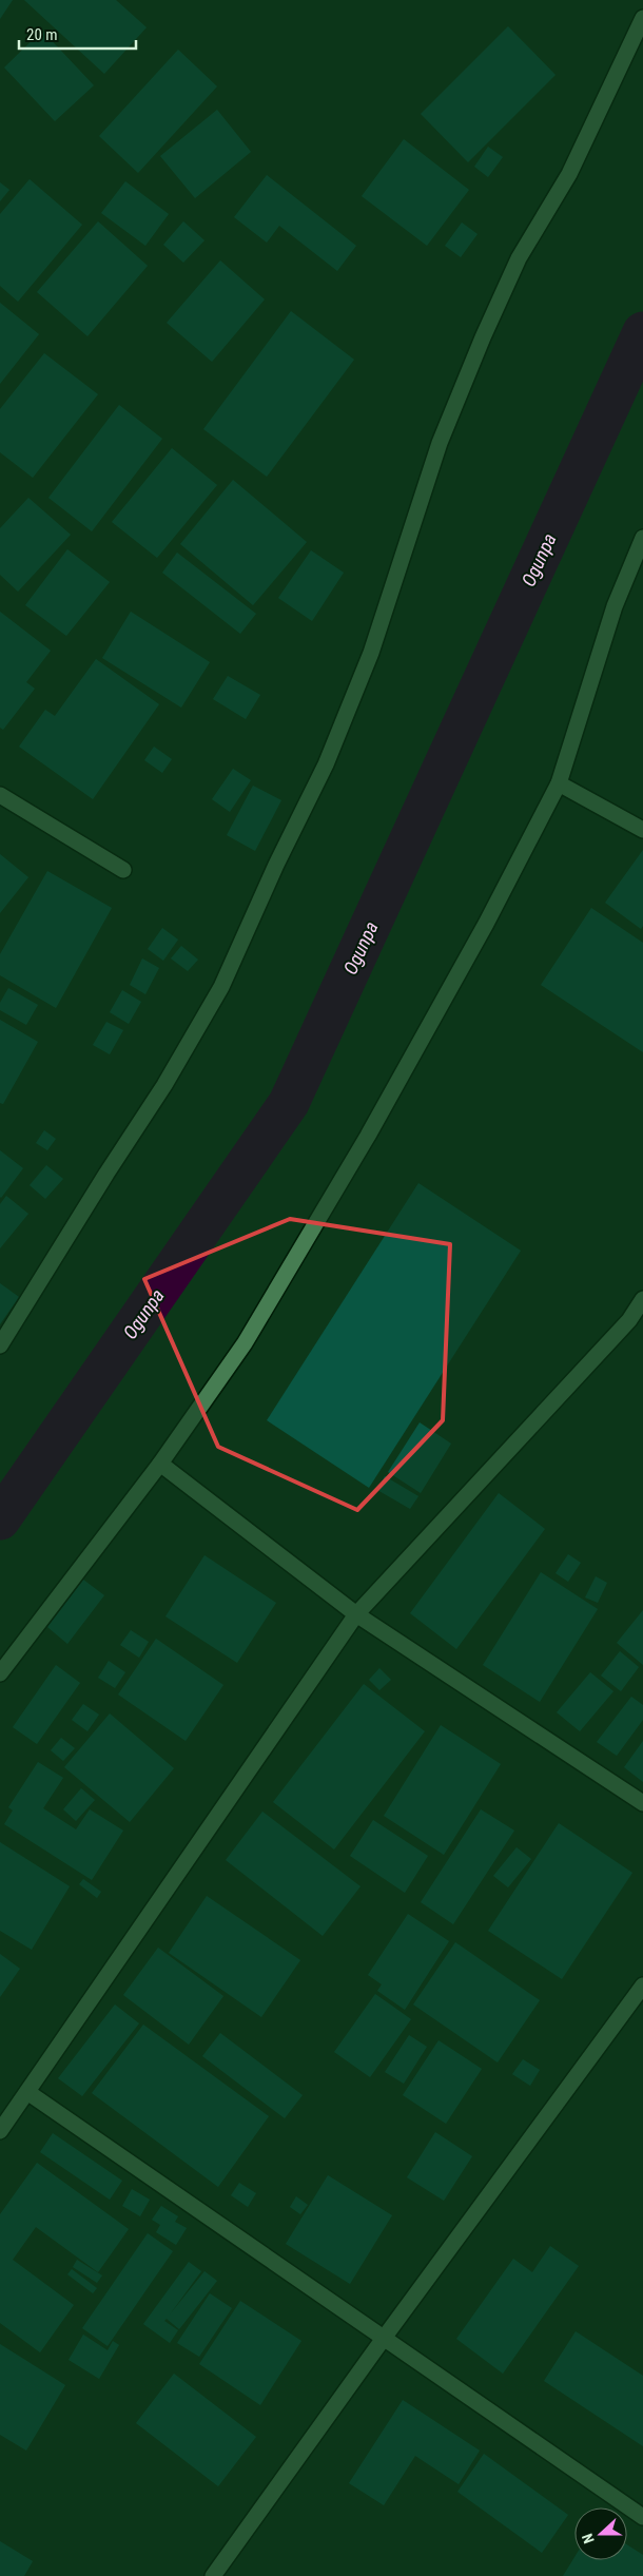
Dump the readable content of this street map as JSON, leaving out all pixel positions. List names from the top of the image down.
{
  "water": ["Ogunpa"],
  "scale_bar": "20 m",
  "north": "left"
}
